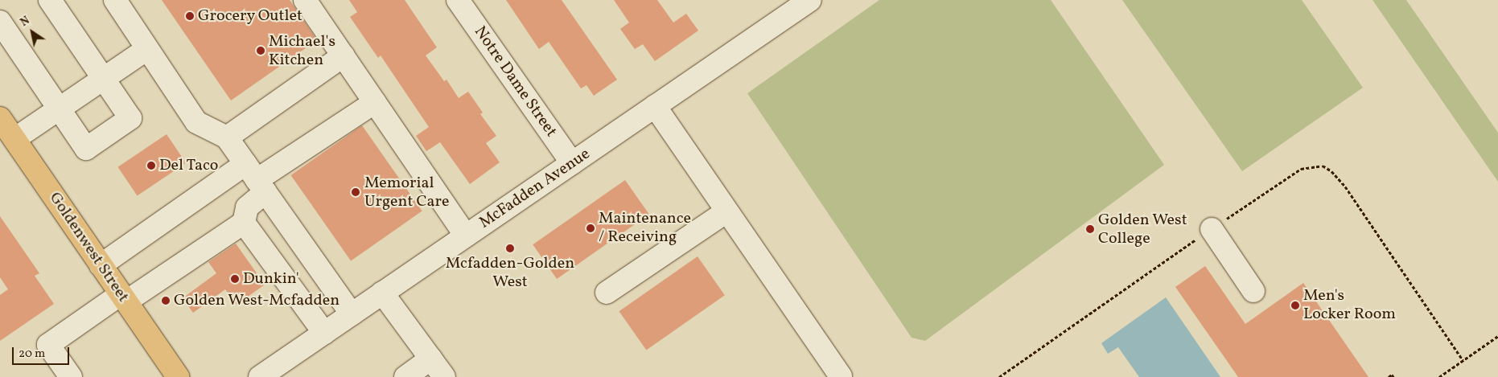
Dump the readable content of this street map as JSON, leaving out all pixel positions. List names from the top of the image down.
{
  "streets": {
    "main road": ["Goldenwest Street"],
    "street": ["Notre Dame Street", "McFadden Avenue"]
  },
  "crossings": [
    ["Notre Dame Street", "McFadden Avenue"]
  ],
  "places": [
    "Grocery Outlet",
    "Michael's Kitchen",
    "Del Taco",
    "Memorial Urgent Care",
    "Maintenance / Receiving",
    "Golden West College",
    "Mcfadden-Golden West",
    "Dunkin'",
    "Golden West-Mcfadden",
    "Men's Locker Room"
  ],
  "scale_bar": "20 m",
  "north": "top left"
}
